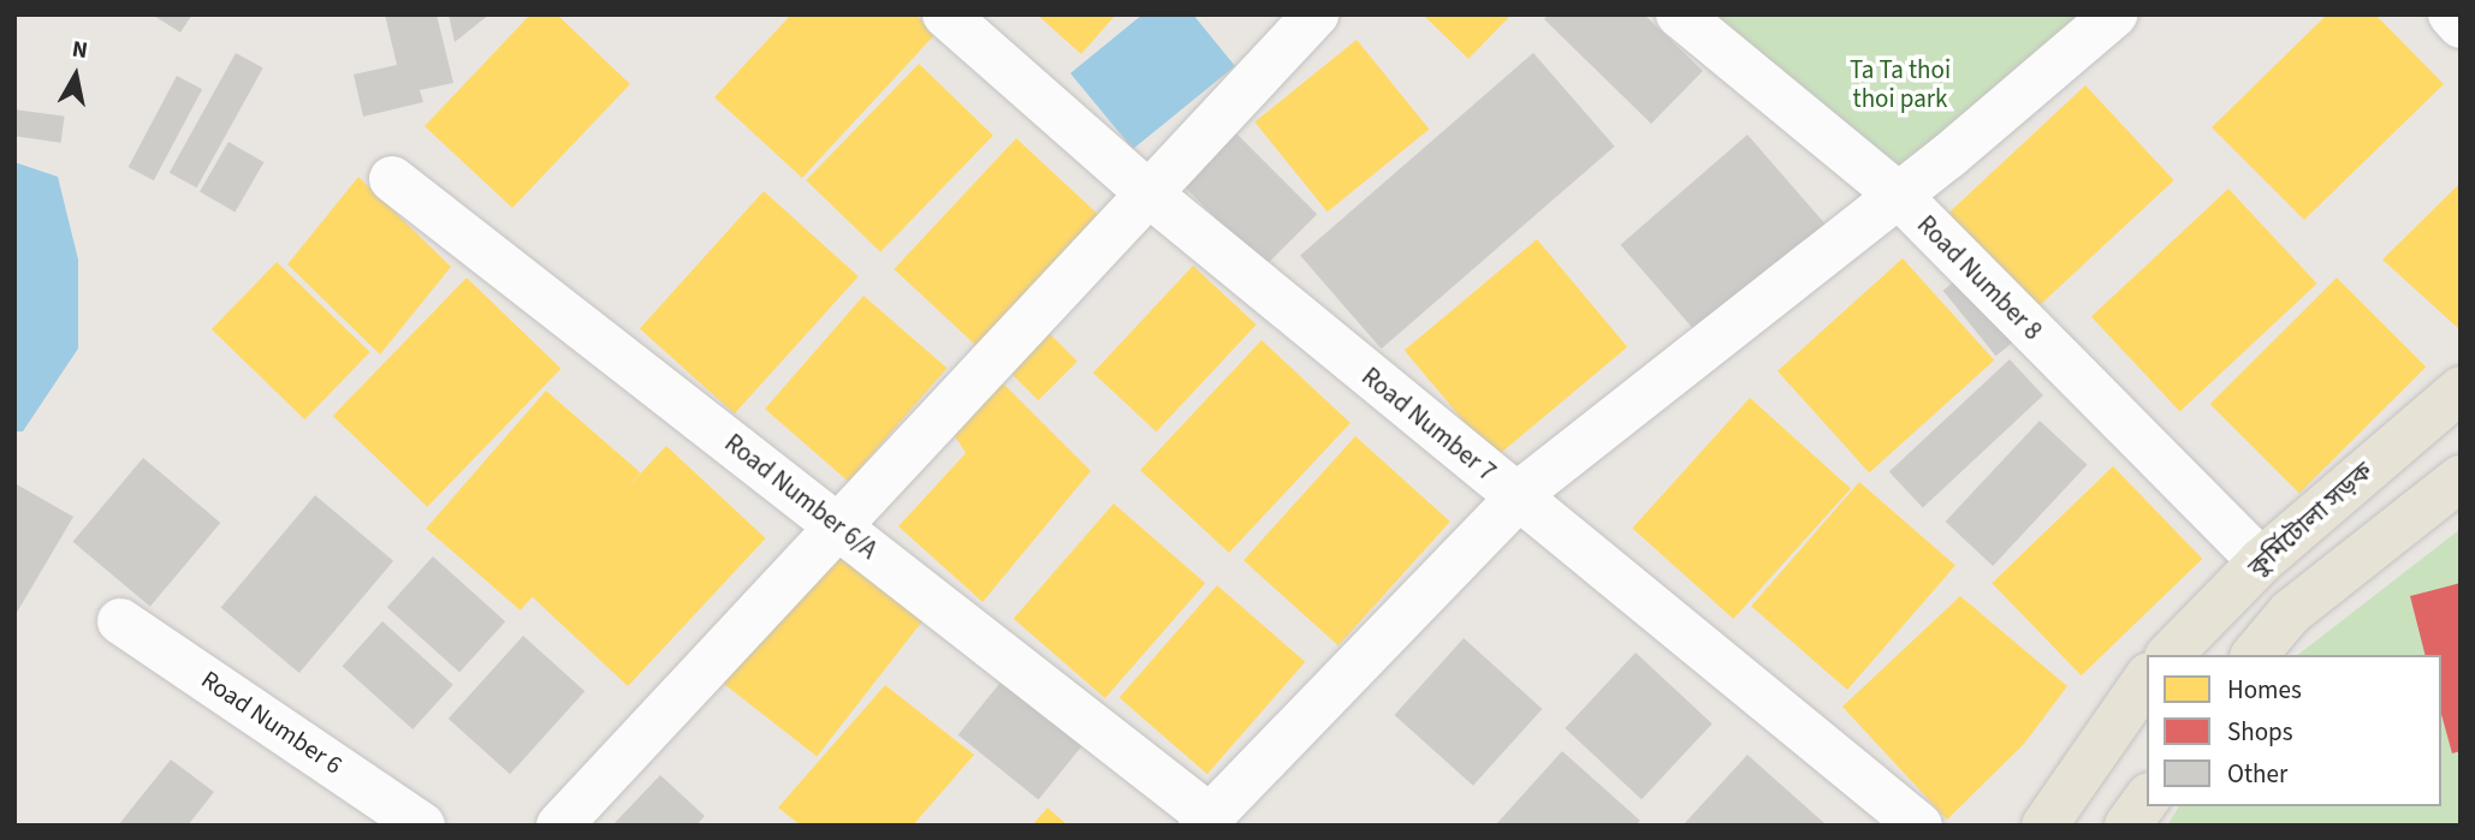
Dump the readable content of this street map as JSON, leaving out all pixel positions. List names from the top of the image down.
{
  "streets": {
    "main road": ["কুর্মিটোলা সড়ক"],
    "street": [
      "Road Number 8",
      "Road Number 7",
      "Road Number 6/A",
      "Road Number 6"
    ]
  },
  "crossings": [
    ["Road Number 8", "কুর্মিটোলা সড়ক"]
  ],
  "parks": ["Ta Ta thoi thoi park"],
  "legend": ["Homes", "Shops", "Other"],
  "north": "top"
}
